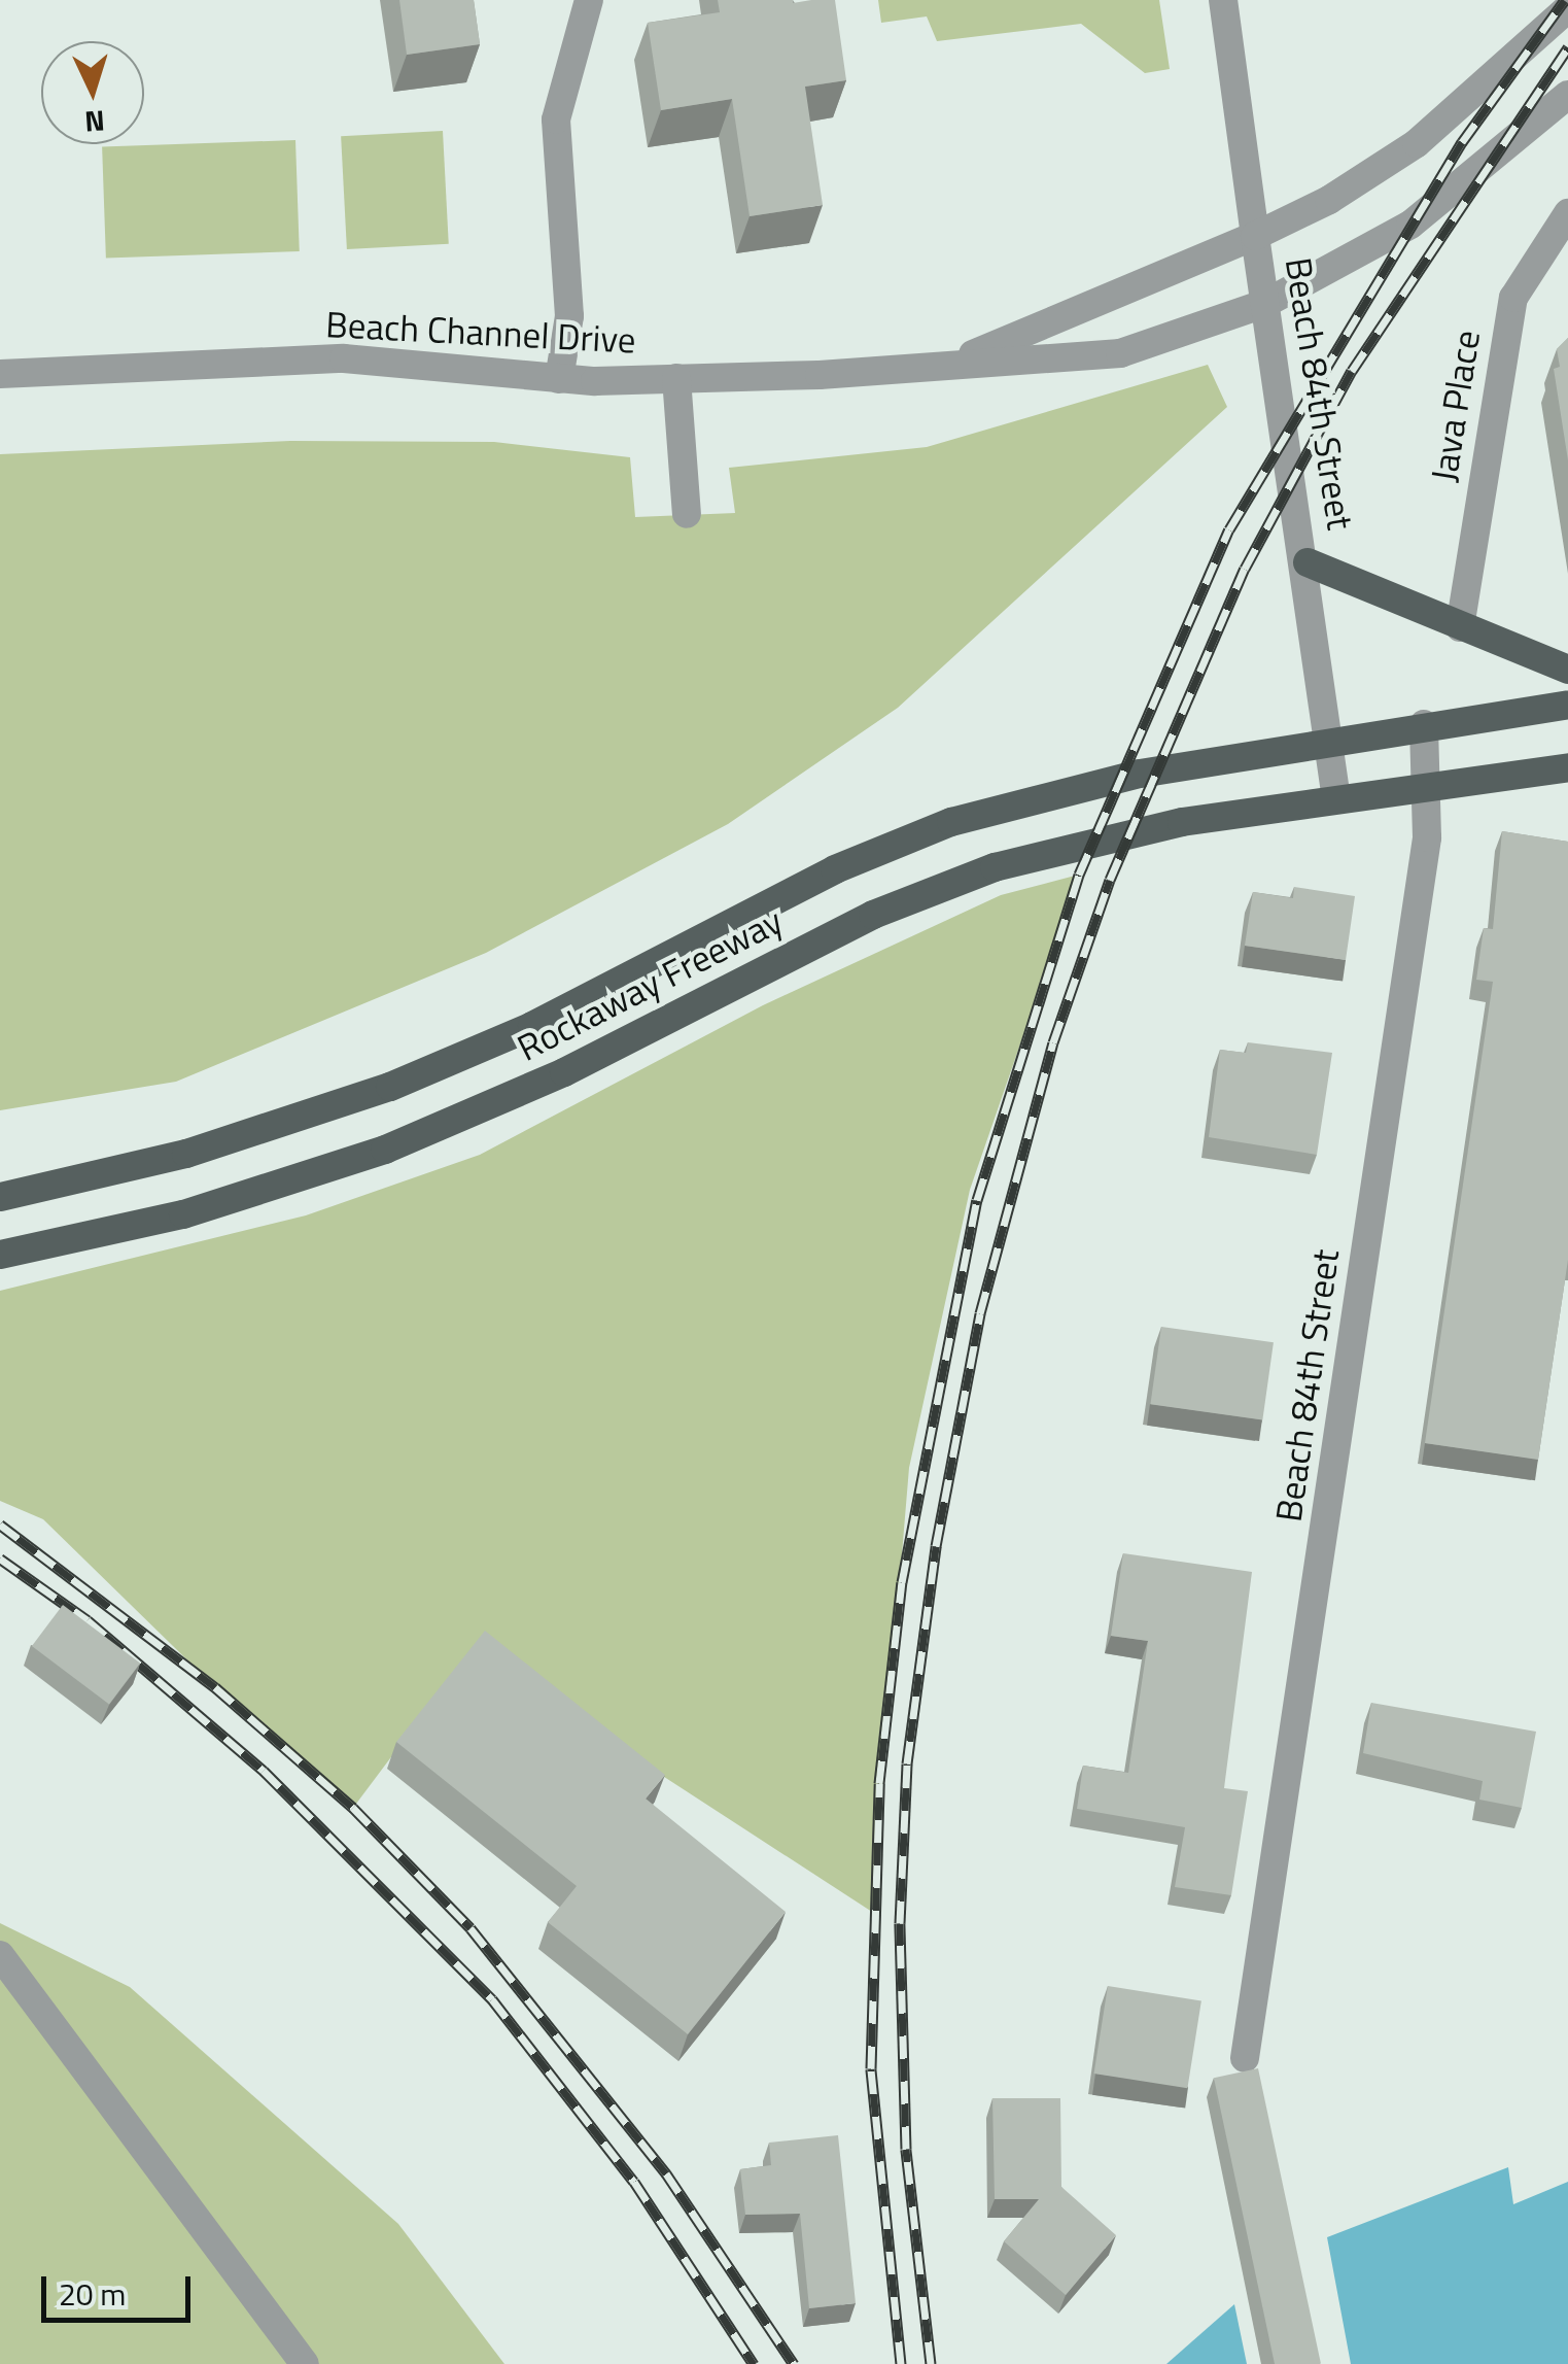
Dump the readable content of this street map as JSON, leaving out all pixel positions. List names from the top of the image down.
{
  "streets": {
    "main road": ["Rockaway Freeway"],
    "street": ["Beach Channel Drive", "Beach 84th Street", "Java Place"]
  },
  "crossings": [
    ["Beach Channel Drive", "Beach 84th Street"],
    ["Beach 84th Street", "Rockaway Freeway"]
  ],
  "scale_bar": "20 m",
  "north": "bottom"
}
